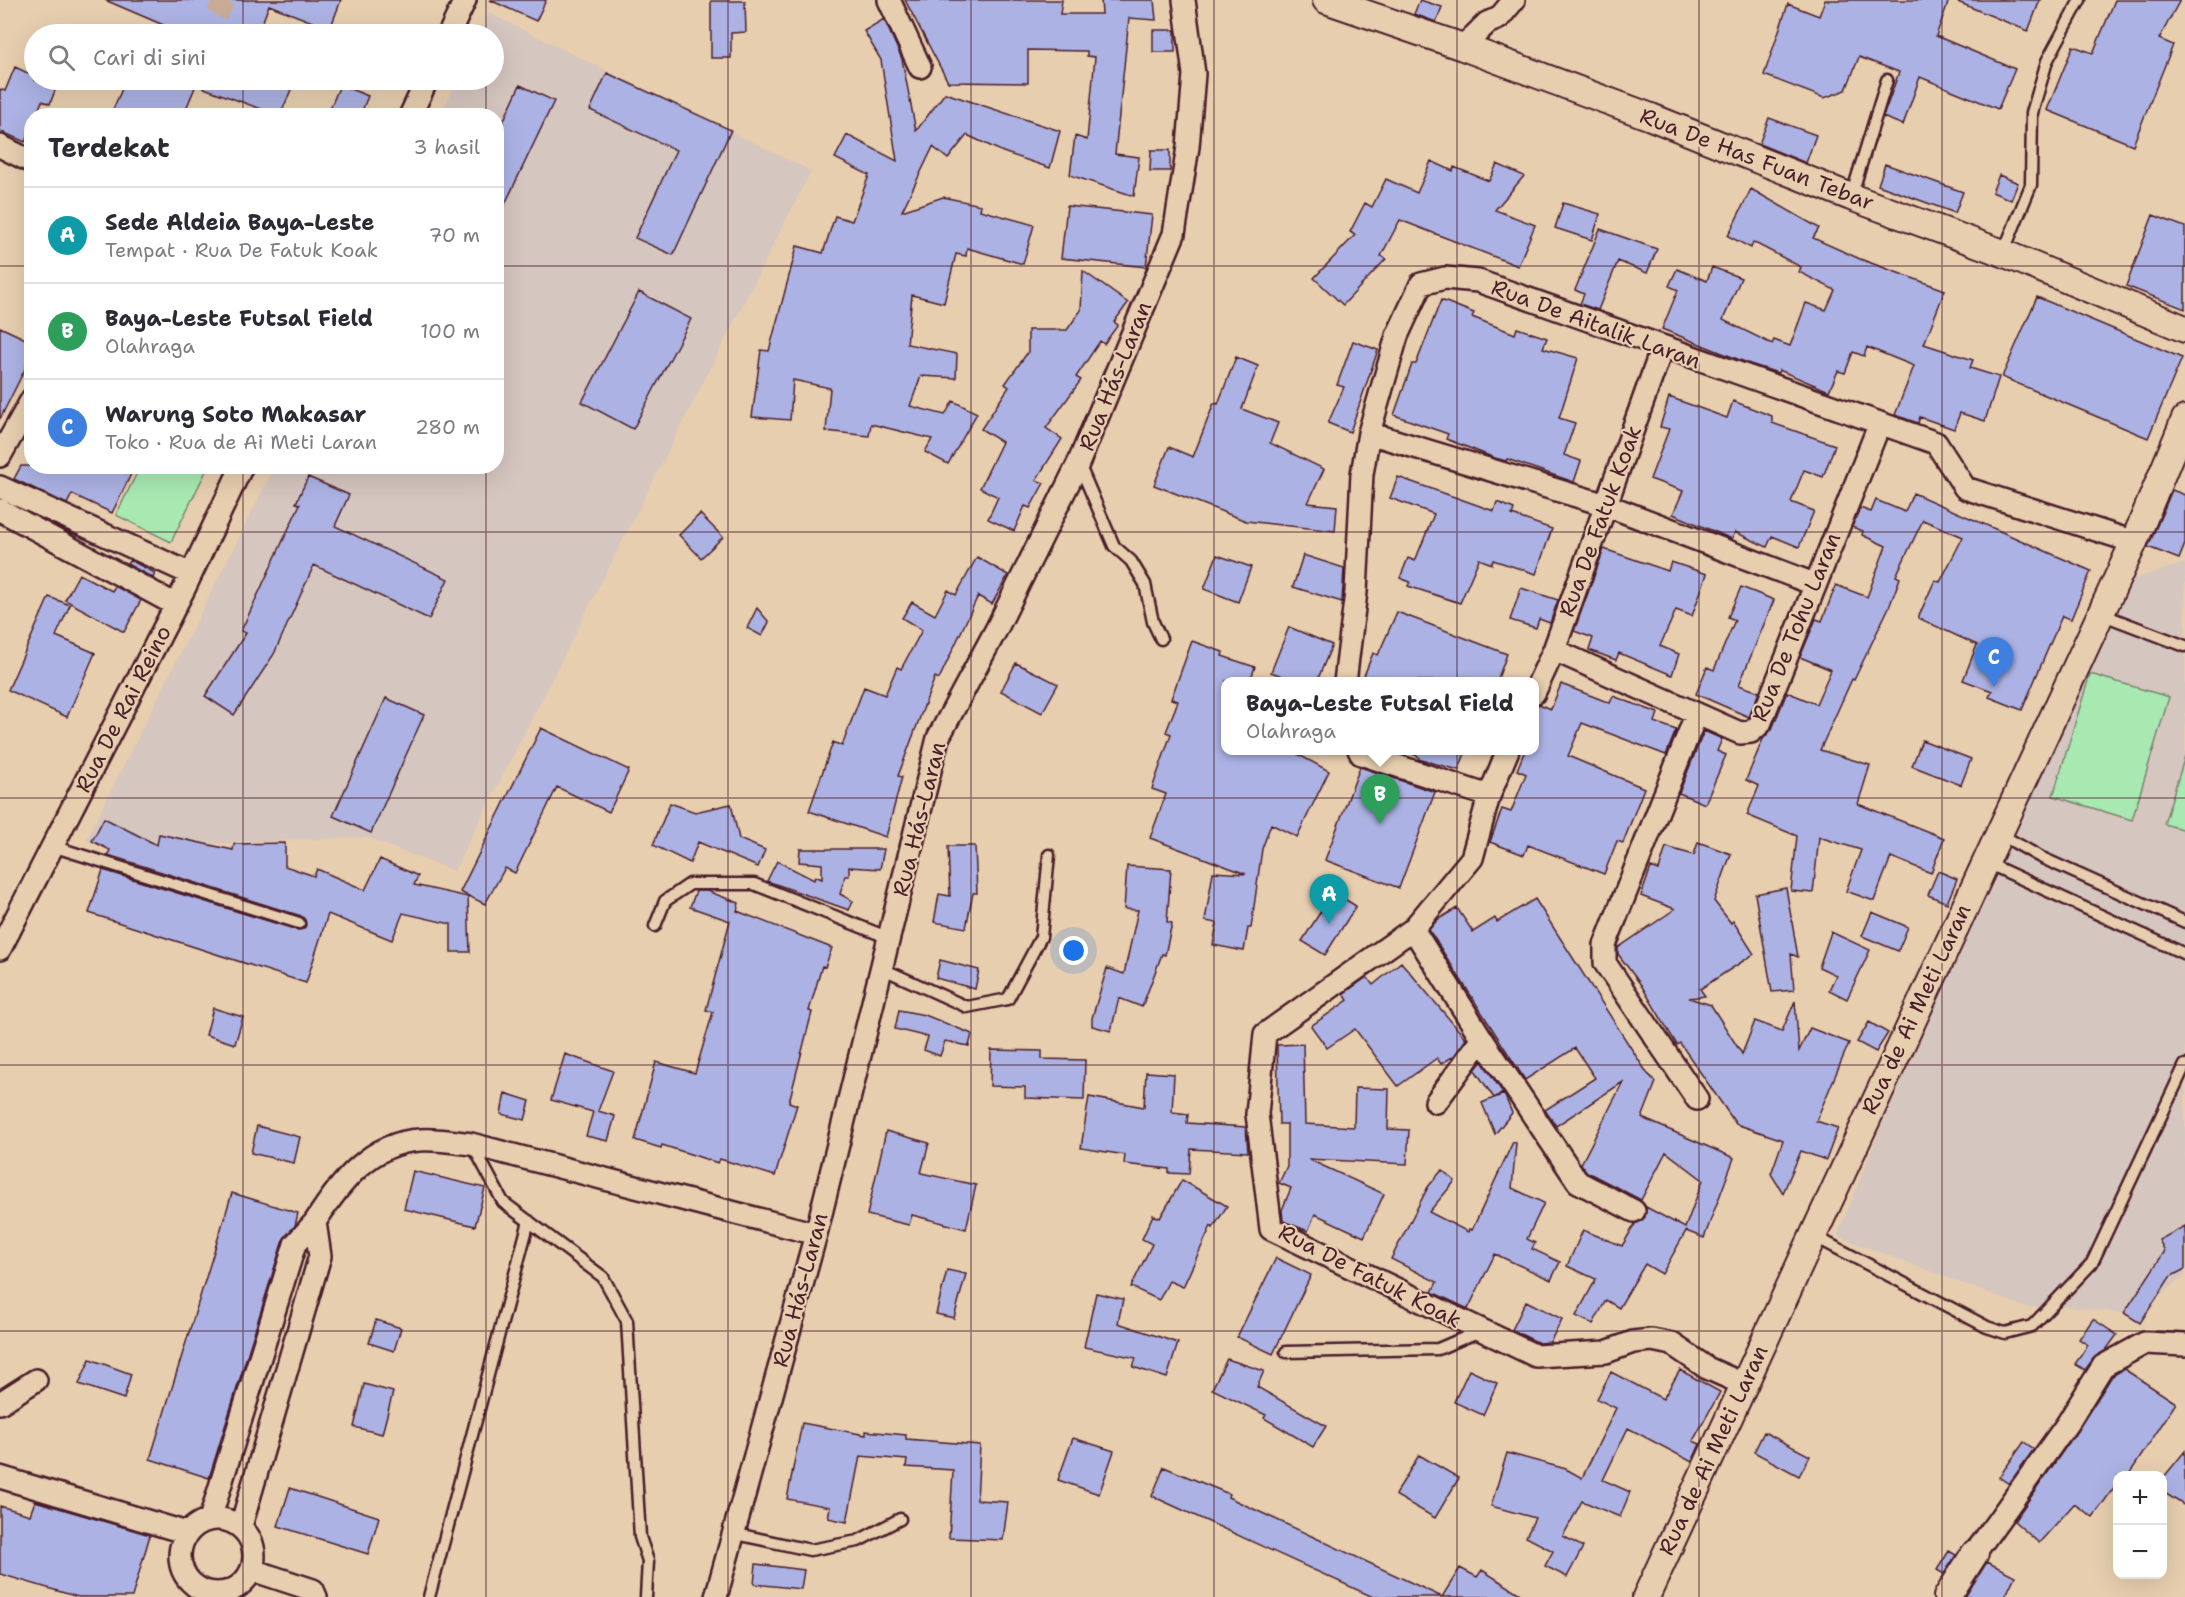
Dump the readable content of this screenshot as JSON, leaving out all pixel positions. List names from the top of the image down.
{
  "streets": {
    "street": [
      "Rua De Has Fuan Tebar",
      "Rua De Aitalik Laran",
      "Rua Hás-Laran",
      "Rua De Fatuk Koak",
      "Rua De Tohu Laran",
      "Rua De Rai Reino",
      "Rua de Ai Meti Laran"
    ]
  },
  "crossings": [
    ["Rua De Aitalik Laran", "Rua De Fatuk Koak"],
    ["Rua De Aitalik Laran", "Rua De Tohu Laran"],
    ["Rua De Aitalik Laran", "Rua de Ai Meti Laran"],
    ["Rua De Fatuk Koak", "Rua De Tohu Laran"],
    ["Rua De Fatuk Koak", "Rua de Ai Meti Laran"]
  ],
  "page": {
    "search": "Cari di sini",
    "heading": ["Terdekat", "3 hasil"],
    "list": [
      {
        "mark": "A",
        "name": "Sede Aldeia Baya-Leste",
        "note": "Tempat · Rua De Fatuk Koak",
        "value": "70 m"
      },
      {
        "mark": "B",
        "name": "Baya-Leste Futsal Field",
        "note": "Olahraga",
        "value": "100 m"
      },
      {
        "mark": "C",
        "name": "Warung Soto Makasar",
        "note": "Toko · Rua de Ai Meti Laran",
        "value": "280 m"
      }
    ],
    "pins": ["C", "B", "A"],
    "popup": ["Baya-Leste Futsal Field", "Olahraga"],
    "map_buttons": ["+", "−"]
  }
}
